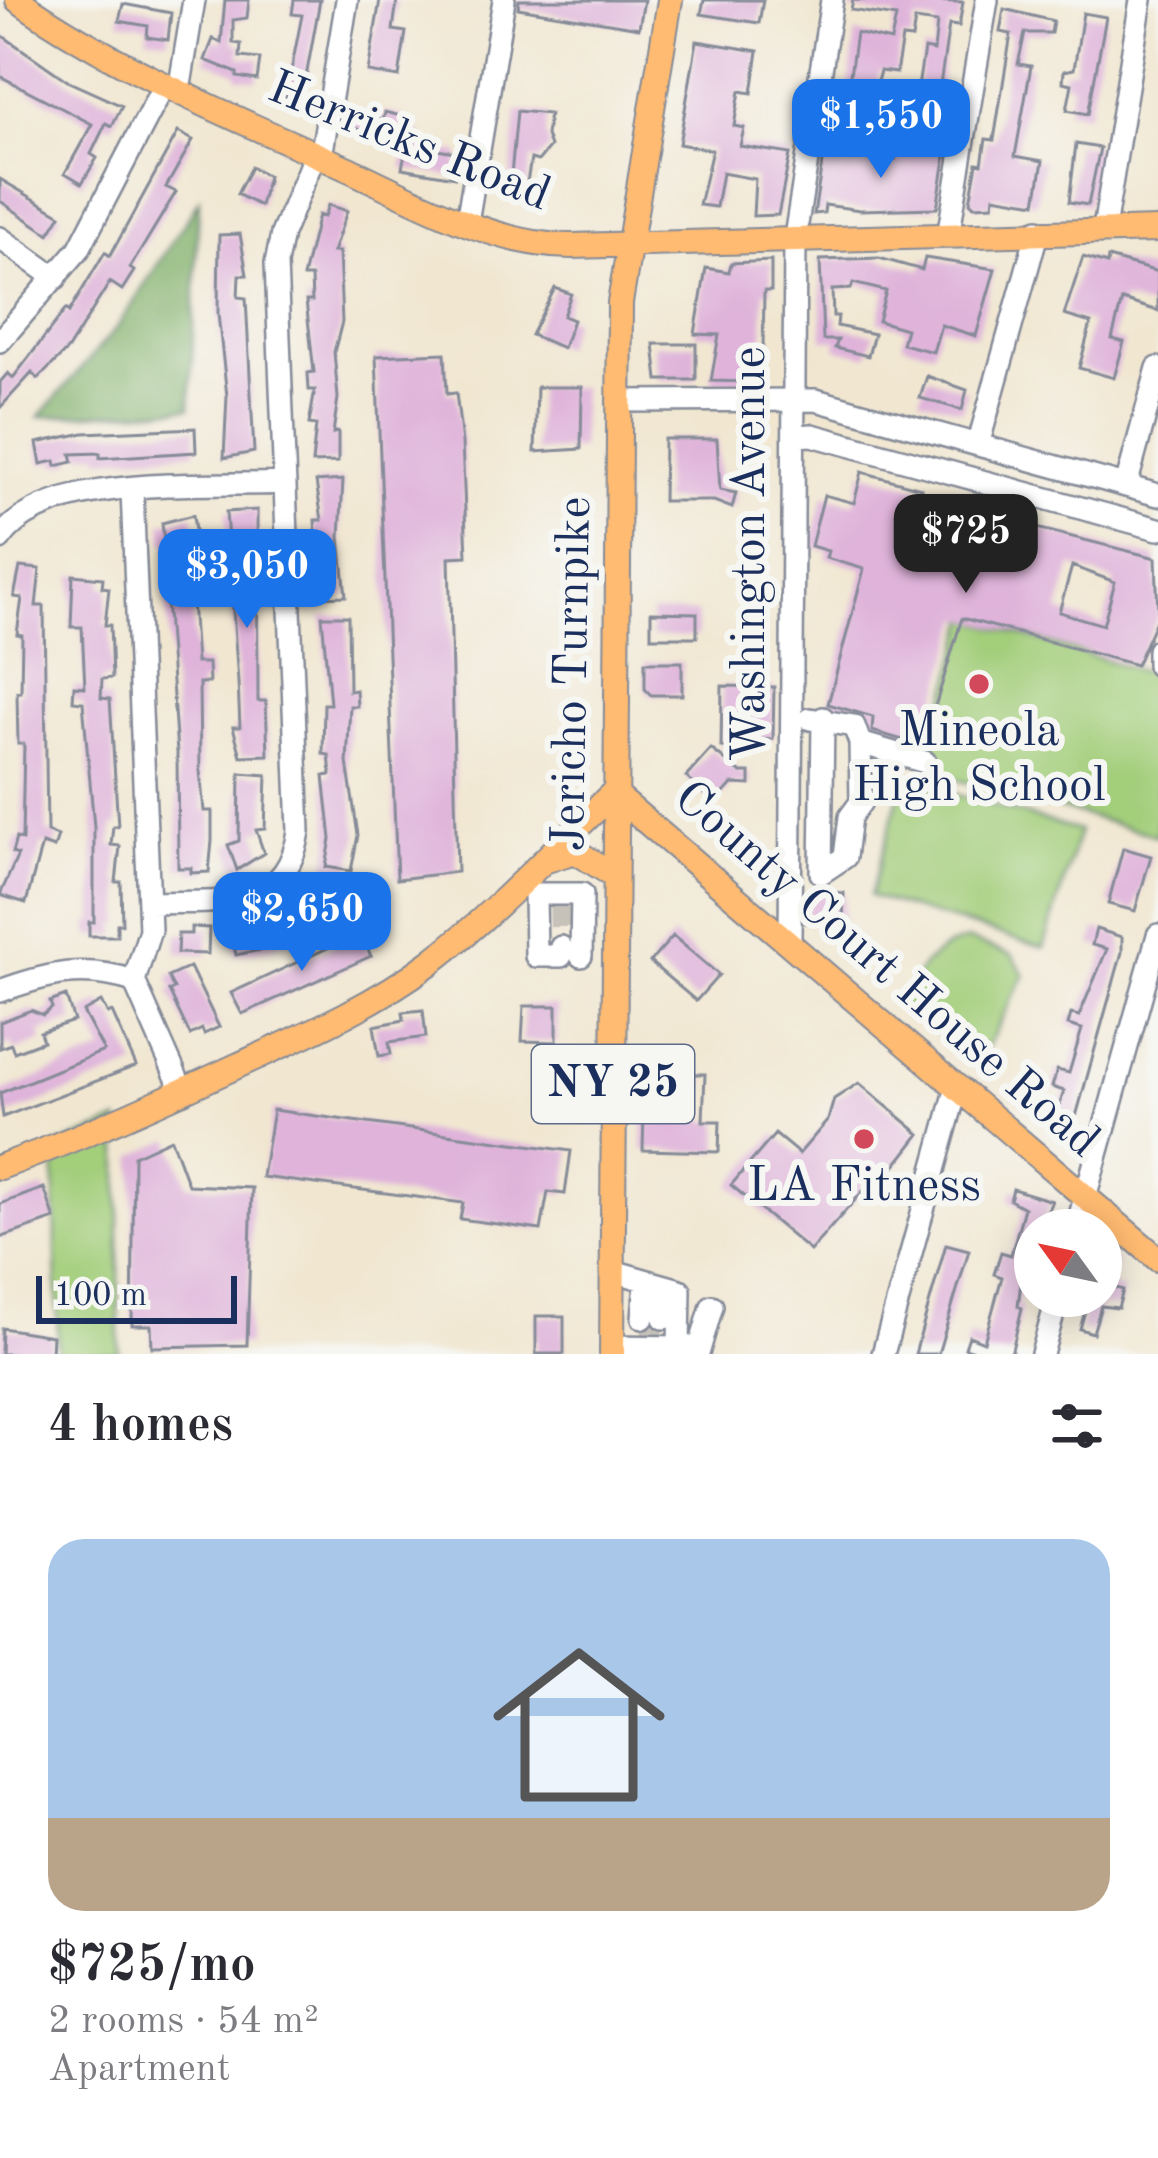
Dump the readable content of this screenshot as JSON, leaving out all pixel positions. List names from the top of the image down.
{
  "streets": {
    "main road": [
      "Herricks Road",
      "Jericho Turnpike",
      "County Court House Road",
      "NY 25"
    ],
    "street": ["Washington Avenue"]
  },
  "crossings": [
    ["Herricks Road", "Washington Avenue"],
    ["Herricks Road", "Jericho Turnpike"],
    ["Washington Avenue", "County Court House Road"],
    ["Jericho Turnpike", "County Court House Road"]
  ],
  "places": ["Mineola High School", "LA Fitness"],
  "scale_bar": "100 m",
  "north": "top left",
  "page": {
    "price": [
      "$1,550",
      "$725",
      "$3,050",
      "$2,650"
    ],
    "scale": "100 m",
    "heading": "4 homes",
    "list": [
      {
        "name": "$725/mo",
        "note": "2 rooms · 54 m² · Apartment"
      }
    ]
  }
}
